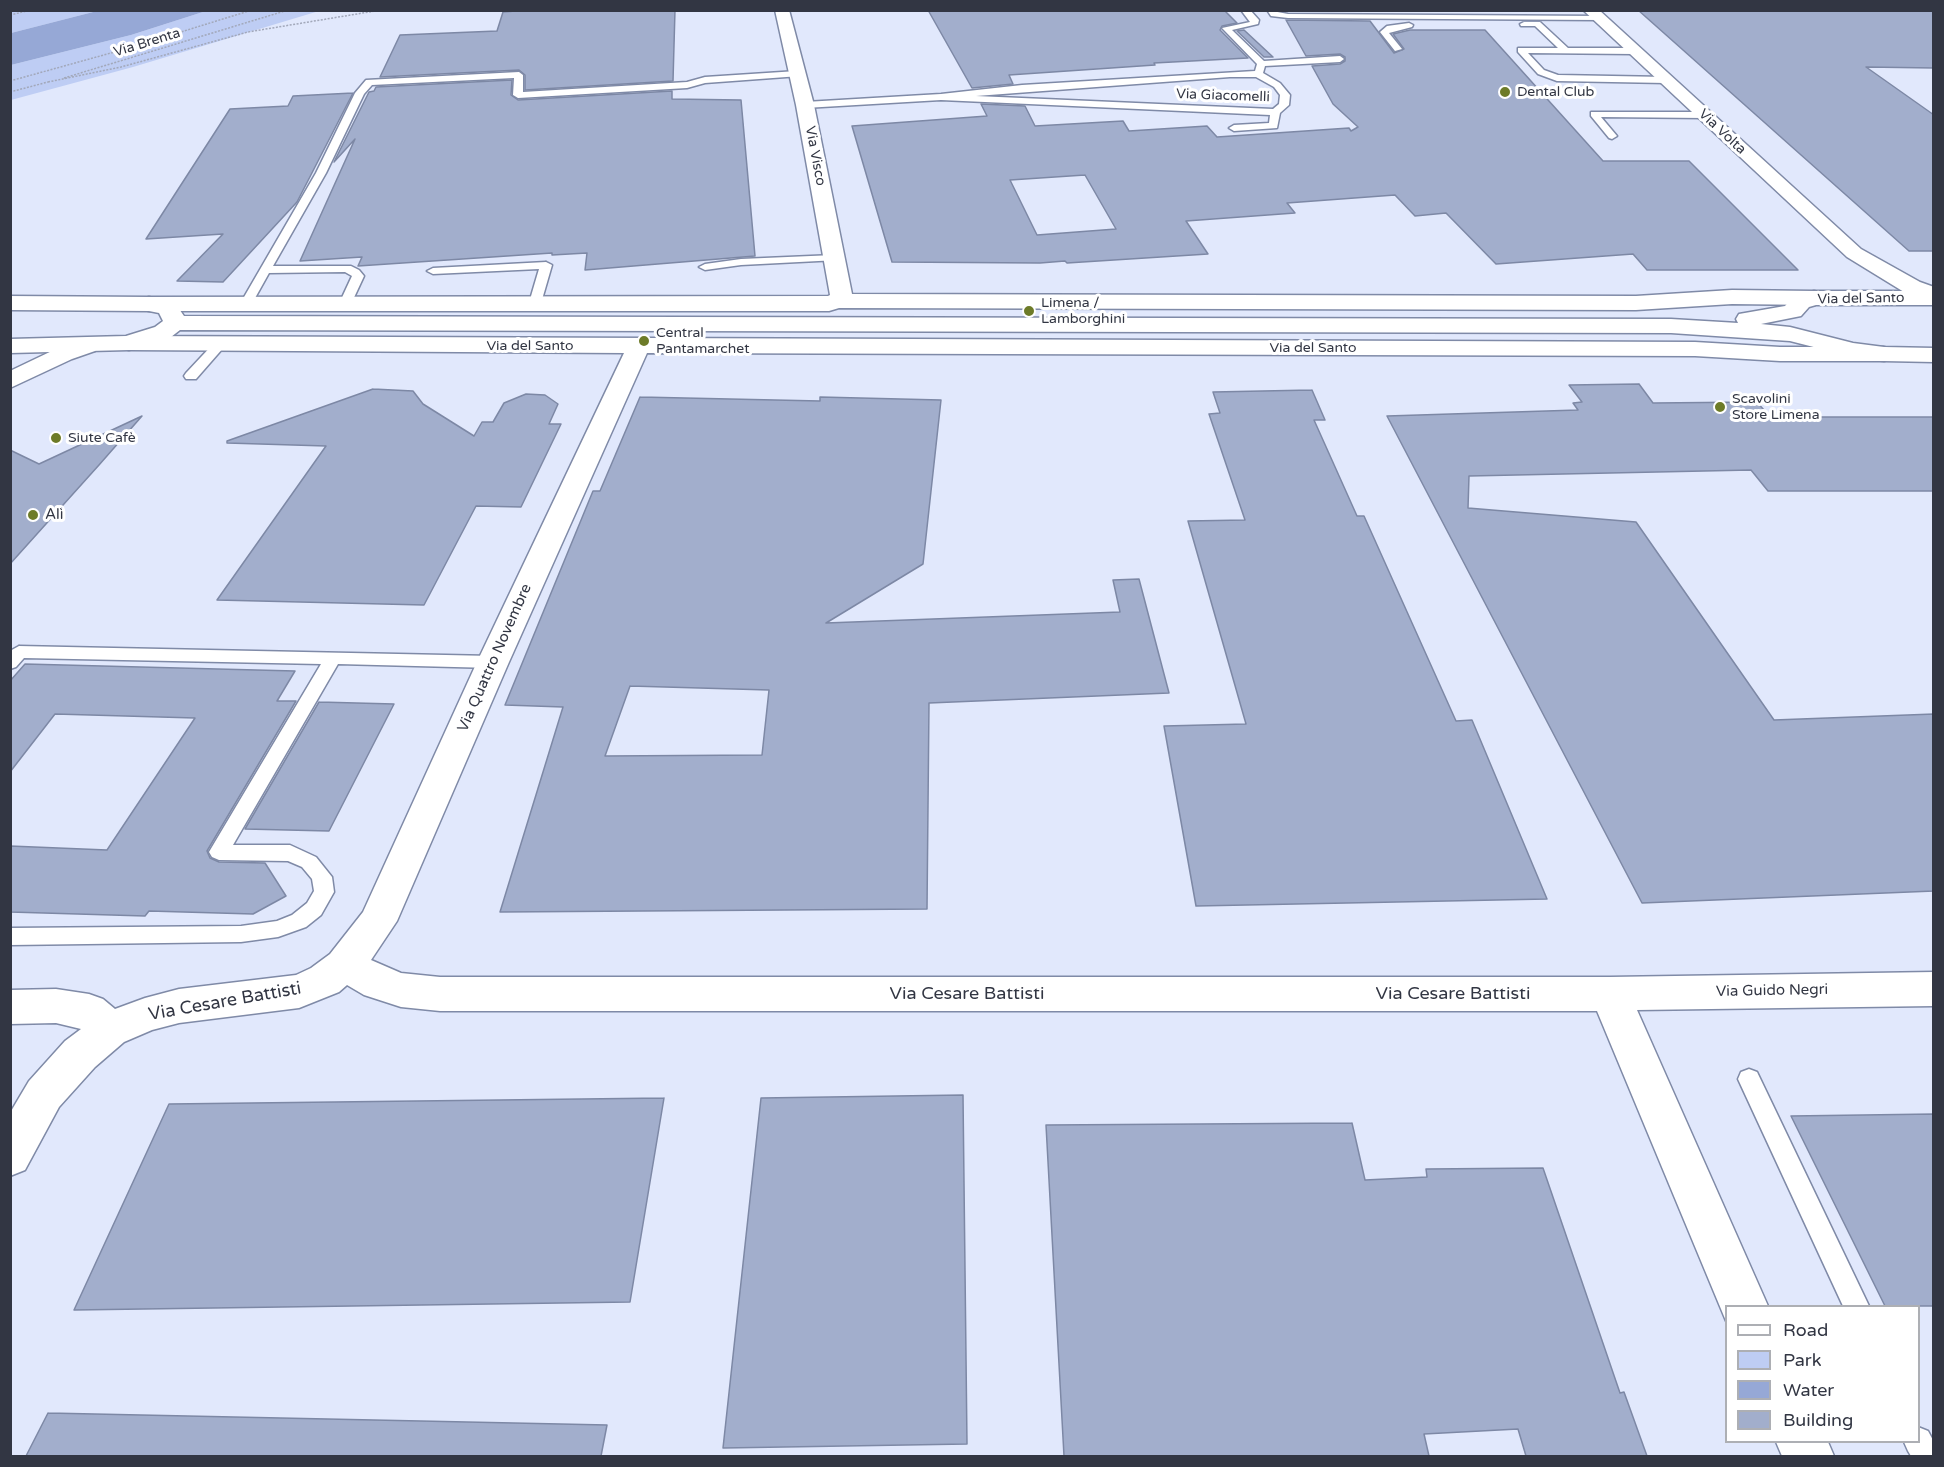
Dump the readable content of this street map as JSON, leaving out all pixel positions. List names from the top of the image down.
{
  "streets": {
    "street": [
      "Via Volta",
      "Via Visco",
      "Via del Santo",
      "Via Quattro Novembre",
      "Via Guido Negri",
      "Via Cesare Battisti"
    ],
    "lane": ["Via Giacomelli"],
    "path": ["Via Brenta"]
  },
  "crossings": [
    ["Via Giacomelli", "Via Visco"],
    ["Via del Santo", "Via Quattro Novembre"],
    ["Via Quattro Novembre", "Via Cesare Battisti"],
    ["Via Guido Negri", "Via Cesare Battisti"]
  ],
  "places": [
    "Dental Club",
    "Limena / Lamborghini",
    "Central Pantamarchet",
    "Scavolini Store Limena",
    "Siute Cafè",
    "Alì"
  ],
  "legend": [
    "Road",
    "Park",
    "Water",
    "Building"
  ]
}
